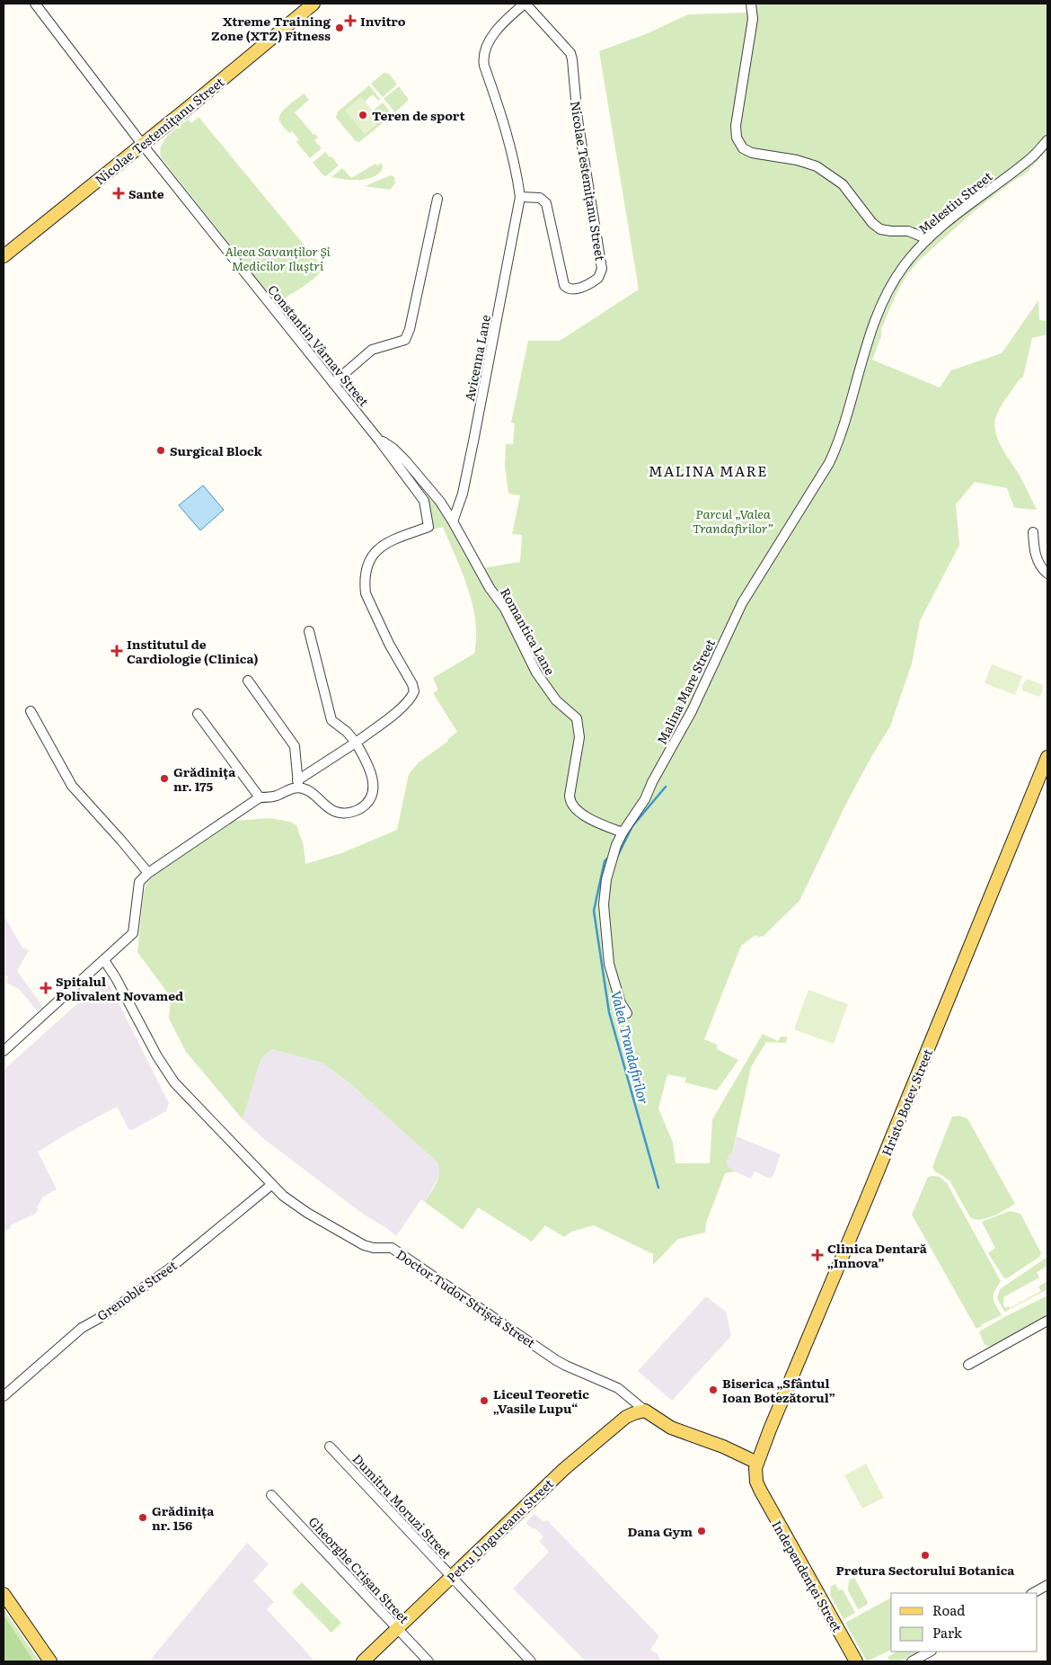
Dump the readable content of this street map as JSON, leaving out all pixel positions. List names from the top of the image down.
{
  "streets": {
    "main road": [
      "Nicolae Testemițanu Street",
      "Hristo Botev Street",
      "Doctor Tudor Strișcă Street",
      "Petru Ungureanu Street",
      "Independenței Street"
    ],
    "street": [
      "Melestiu Street",
      "Constantin Vârnav Street",
      "Avicenna Lane",
      "Romantica Lane",
      "Malina Mare Street",
      "Grenoble Street",
      "Dumitru Moruzi Street",
      "Gheorghe Crișan Street"
    ]
  },
  "crossings": [
    ["Nicolae Testemițanu Street", "Constantin Vârnav Street"],
    ["Nicolae Testemițanu Street", "Avicenna Lane"],
    ["Melestiu Street", "Malina Mare Street"],
    ["Constantin Vârnav Street", "Romantica Lane"],
    ["Avicenna Lane", "Romantica Lane"],
    ["Romantica Lane", "Malina Mare Street"],
    ["Hristo Botev Street", "Doctor Tudor Strișcă Street"],
    ["Hristo Botev Street", "Independenței Street"],
    ["Grenoble Street", "Doctor Tudor Strișcă Street"],
    ["Doctor Tudor Strișcă Street", "Petru Ungureanu Street"],
    ["Doctor Tudor Strișcă Street", "Independenței Street"],
    ["Dumitru Moruzi Street", "Petru Ungureanu Street"],
    ["Petru Ungureanu Street", "Gheorghe Crișan Street"]
  ],
  "districts": ["MALINA MARE"],
  "water": ["Valea Trandafirilor"],
  "parks": ["Aleea Savanților Și Medicilor Iluștri", "Parcul „Valea Trandafirilor”"],
  "places": {
    "health": [
      "Invitro",
      "Sante",
      "Institutul de Cardiologie (Clinica)",
      "Spitalul Polivalent Novamed",
      "Clinica Dentară „Innova”"
    ],
    "other": [
      "Xtreme Training Zone (XTZ) Fitness",
      "Teren de sport",
      "Surgical Block",
      "Grădinița nr. 175",
      "Biserica „Sfântul Ioan Botezătorul”",
      "Liceul Teoretic „Vasile Lupu“",
      "Grădinița nr. 156",
      "Dana Gym",
      "Pretura Sectorului Botanica"
    ]
  },
  "legend": ["Road", "Park"]
}
